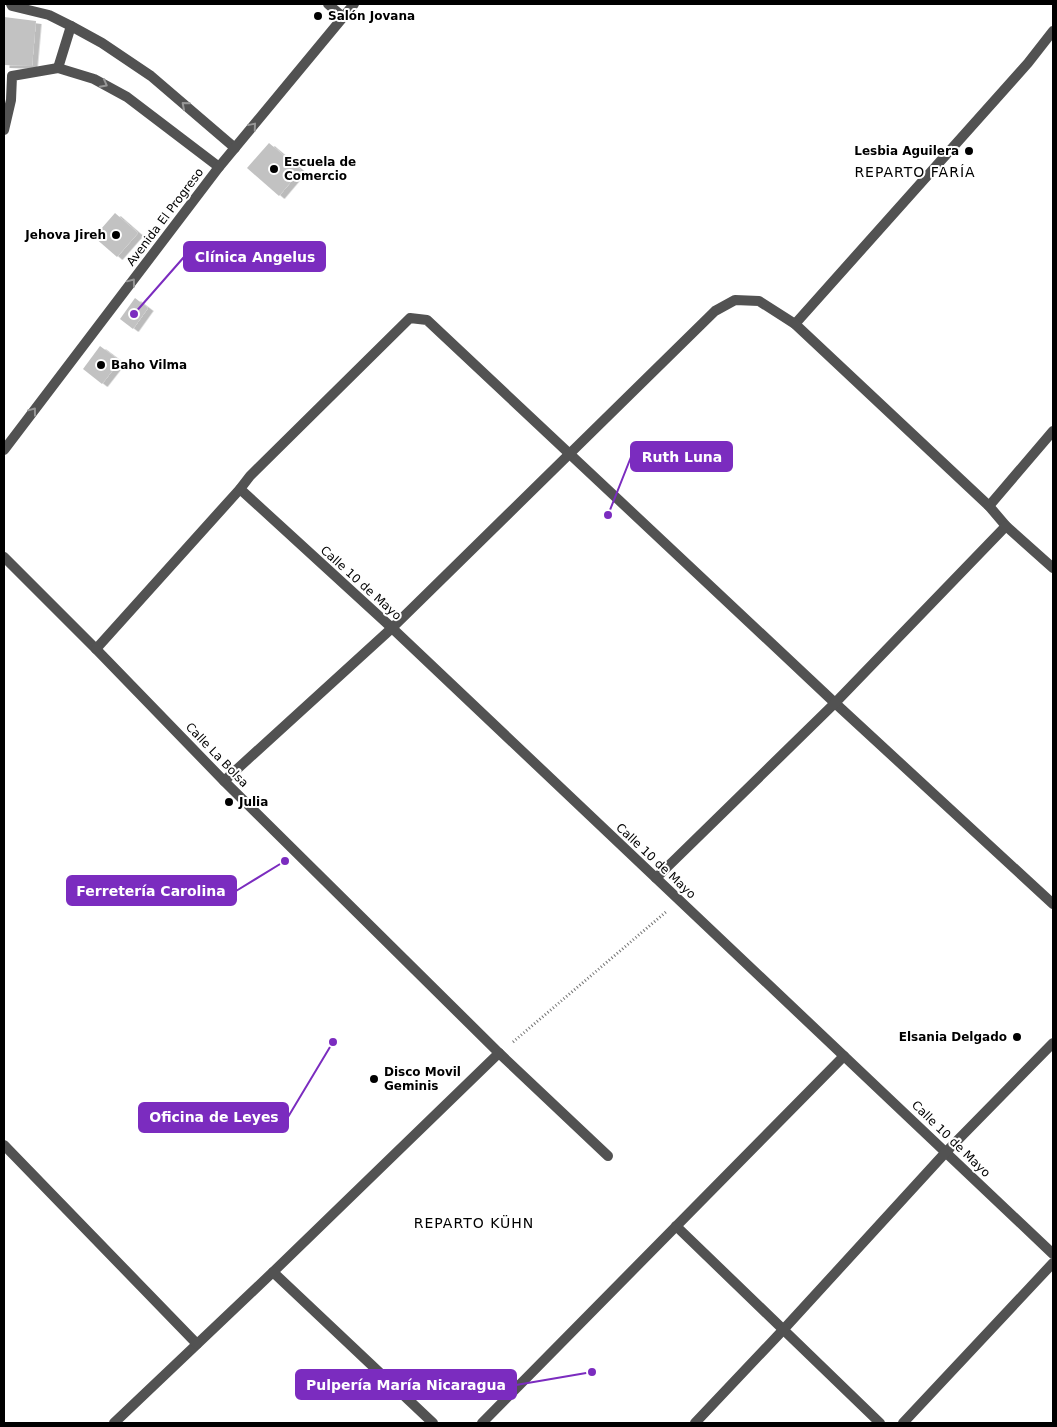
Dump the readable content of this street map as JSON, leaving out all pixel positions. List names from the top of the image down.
{
  "streets": {
    "street": ["Avenida El Progreso", "Calle 10 de Mayo", "Calle La Bolsa"]
  },
  "one_way": ["Avenida El Progreso"],
  "districts": ["REPARTO FARÍA", "REPARTO KÜHN"],
  "places": [
    "Salón Jovana",
    "Lesbia Aguilera",
    "Escuela de Comercio",
    "Jehova Jireh",
    "Clínica Angelus",
    "Baho Vilma",
    "Ruth Luna",
    "Julia",
    "Ferretería Carolina",
    "Elsania Delgado",
    "Oficina de Leyes",
    "Disco Movil Geminis",
    "Pulpería María Nicaragua"
  ]
}
